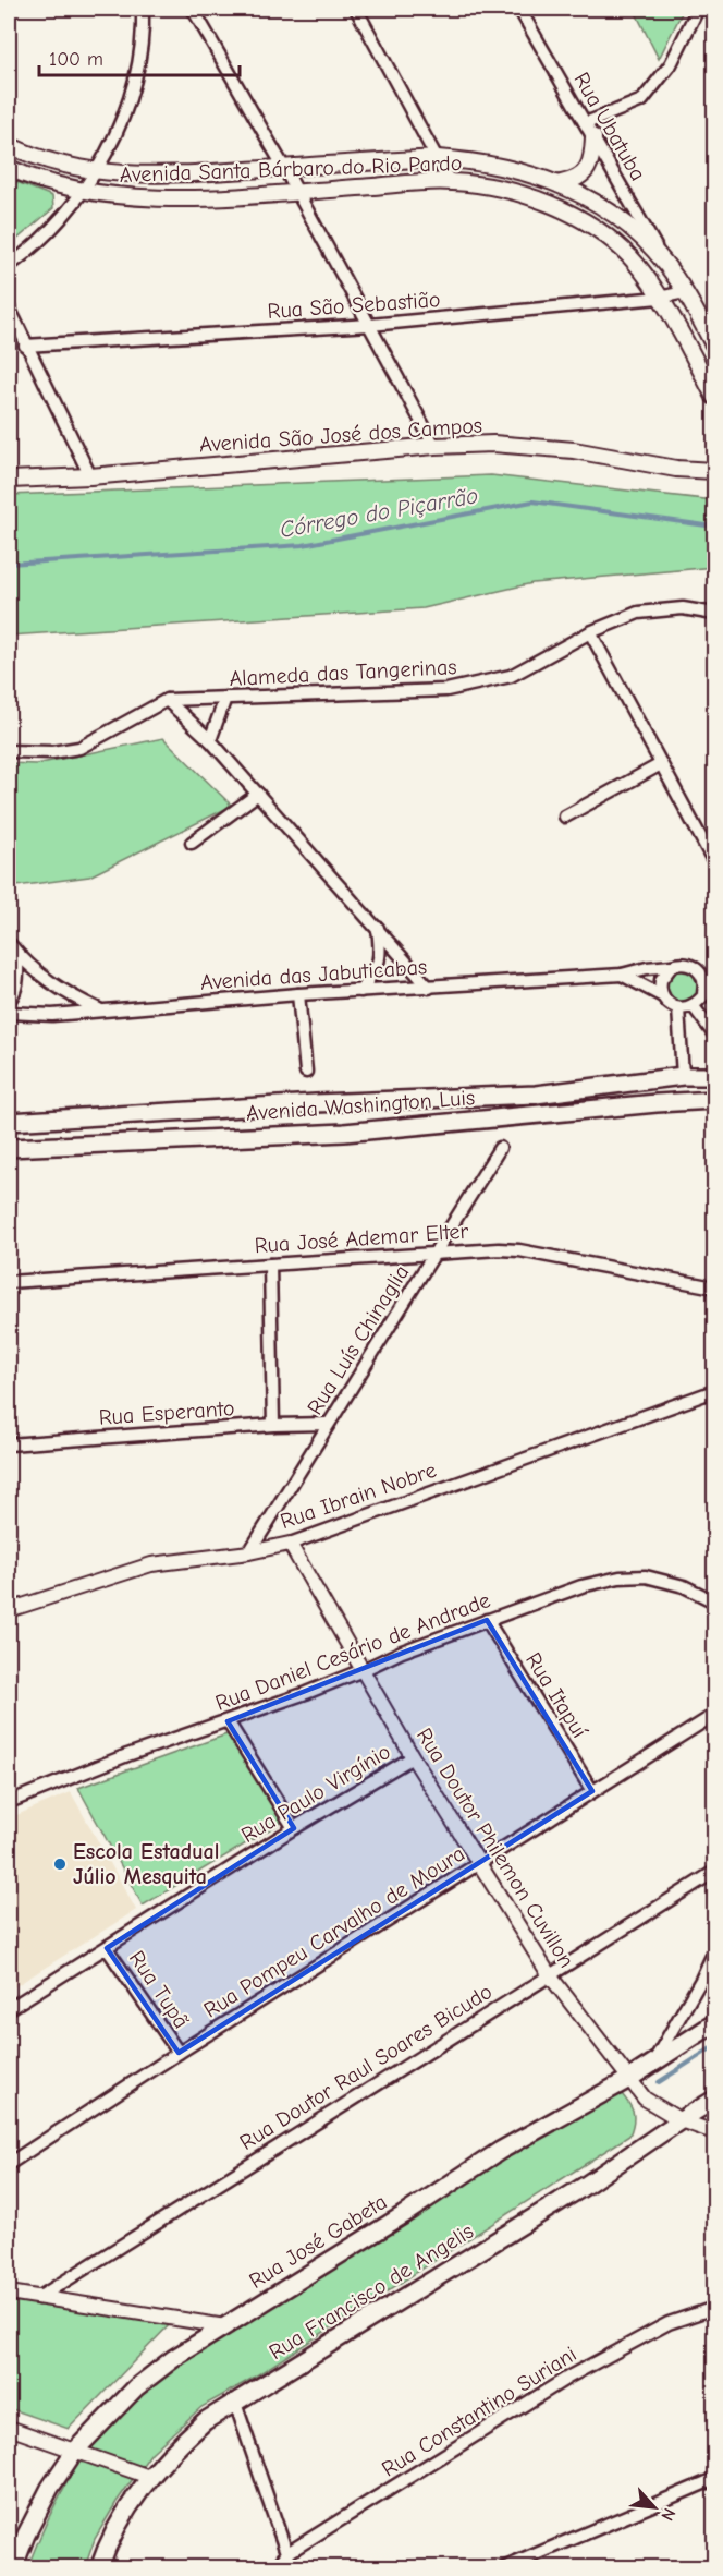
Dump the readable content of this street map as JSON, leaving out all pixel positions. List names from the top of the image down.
{
  "streets": {
    "main road": [
      "Avenida Santa Bárbaro do Rio Pardo",
      "Avenida São José dos Campos",
      "Avenida Washington Luis",
      "Rua José Gabeta",
      "Rua Francisco de Angelis"
    ],
    "street": [
      "Rua Ubatuba",
      "Rua São Sebastião",
      "Alameda das Tangerinas",
      "Avenida das Jabuticabas",
      "Rua José Ademar Elter",
      "Rua Luís Chinaglia",
      "Rua Esperanto",
      "Rua Ibrain Nobre",
      "Rua Daniel Cesário de Andrade",
      "Rua Itapuí",
      "Rua Paulo Virgínio",
      "Rua Doutor Philemon Cuvillon",
      "Rua Pompeu Carvalho de Moura",
      "Rua Tupã",
      "Rua Doutor Raul Soares Bicudo",
      "Rua Constantino Suriani"
    ]
  },
  "crossings": [
    ["Rua Ubatuba", "Avenida Santa Bárbaro do Rio Pardo"],
    ["Avenida Santa Bárbaro do Rio Pardo", "Rua São Sebastião"],
    ["Rua José Ademar Elter", "Rua Luís Chinaglia"],
    ["Rua Luís Chinaglia", "Rua Esperanto"],
    ["Rua Luís Chinaglia", "Rua Ibrain Nobre"],
    ["Rua Ibrain Nobre", "Rua Doutor Philemon Cuvillon"],
    ["Rua Daniel Cesário de Andrade", "Rua Itapuí"],
    ["Rua Daniel Cesário de Andrade", "Rua Doutor Philemon Cuvillon"],
    ["Rua Itapuí", "Rua Pompeu Carvalho de Moura"],
    ["Rua Paulo Virgínio", "Rua Doutor Philemon Cuvillon"],
    ["Rua Paulo Virgínio", "Rua Tupã"],
    ["Rua Doutor Philemon Cuvillon", "Rua Pompeu Carvalho de Moura"],
    ["Rua Doutor Philemon Cuvillon", "Rua Doutor Raul Soares Bicudo"],
    ["Rua Doutor Philemon Cuvillon", "Rua José Gabeta"],
    ["Rua Doutor Philemon Cuvillon", "Rua Francisco de Angelis"],
    ["Rua Pompeu Carvalho de Moura", "Rua Tupã"]
  ],
  "water": ["Córrego do Piçarrão"],
  "places": ["Escola Estadual Júlio Mesquita"],
  "scale_bar": "100 m",
  "north": "bottom right"
}
